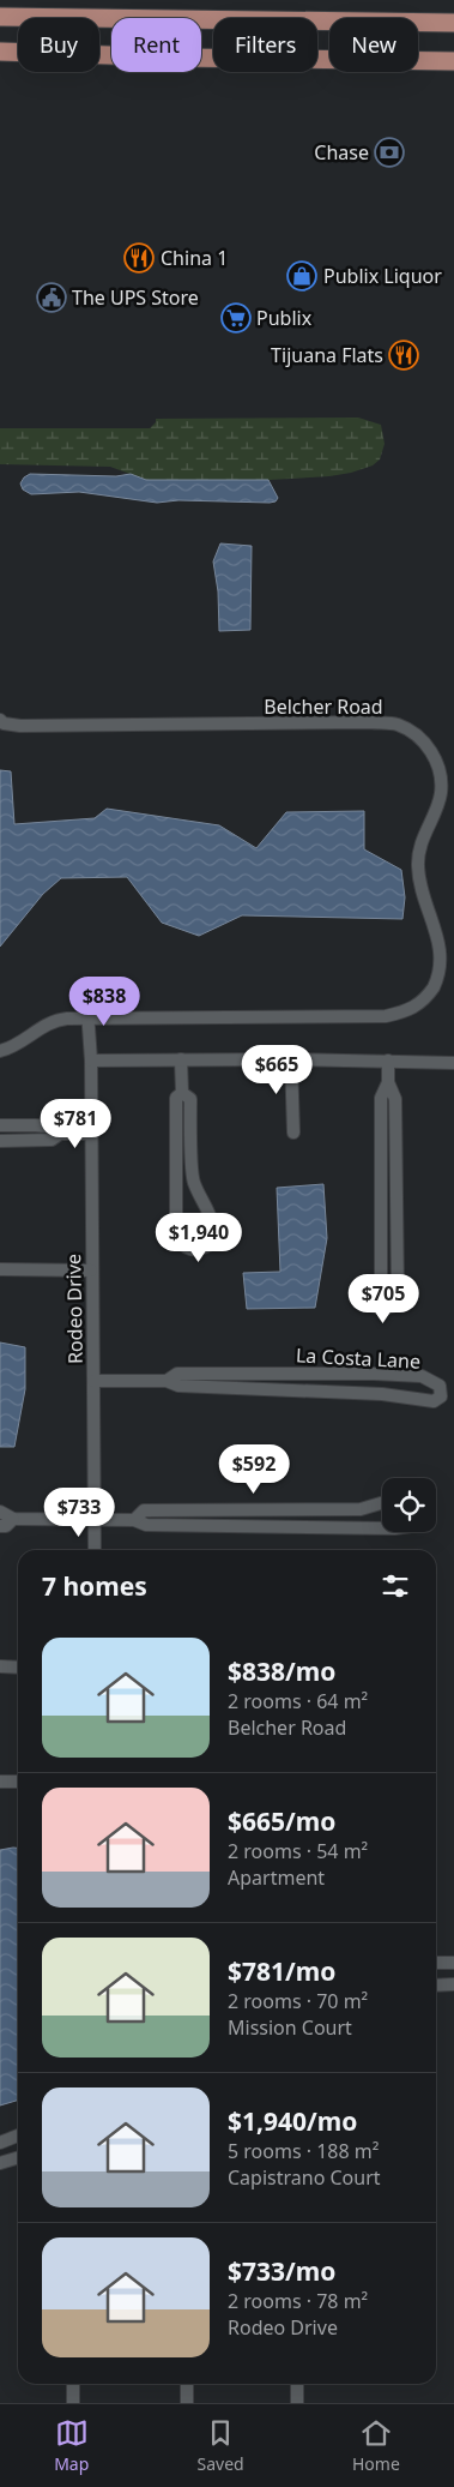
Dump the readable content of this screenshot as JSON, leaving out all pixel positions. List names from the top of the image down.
{
  "streets": {
    "street": ["Belcher Road", "Rodeo Drive", "La Costa Lane"]
  },
  "crossings": [
    ["Rodeo Drive", "La Costa Lane"]
  ],
  "places": {
    "bank": ["Chase"],
    "restaurant": ["China 1", "Tijuana Flats"],
    "shop": ["Publix Liquor"],
    "public building": ["The UPS Store"],
    "supermarket": ["Publix"]
  },
  "page": {
    "chip": [
      "Buy",
      "Rent",
      "Filters",
      "New"
    ],
    "price": [
      "$838",
      "$665",
      "$781",
      "$1,940",
      "$705",
      "$592",
      "$733"
    ],
    "heading": "7 homes",
    "list": [
      {
        "name": "$838/mo",
        "note": "2 rooms · 64 m² · Belcher Road"
      },
      {
        "name": "$665/mo",
        "note": "2 rooms · 54 m² · Apartment"
      },
      {
        "name": "$781/mo",
        "note": "2 rooms · 70 m² · Mission Court"
      },
      {
        "name": "$1,940/mo",
        "note": "5 rooms · 188 m² · Capistrano Court"
      },
      {
        "name": "$733/mo",
        "note": "2 rooms · 78 m² · Rodeo Drive"
      }
    ],
    "tabs": ["Map", "Saved", "Home"]
  }
}
